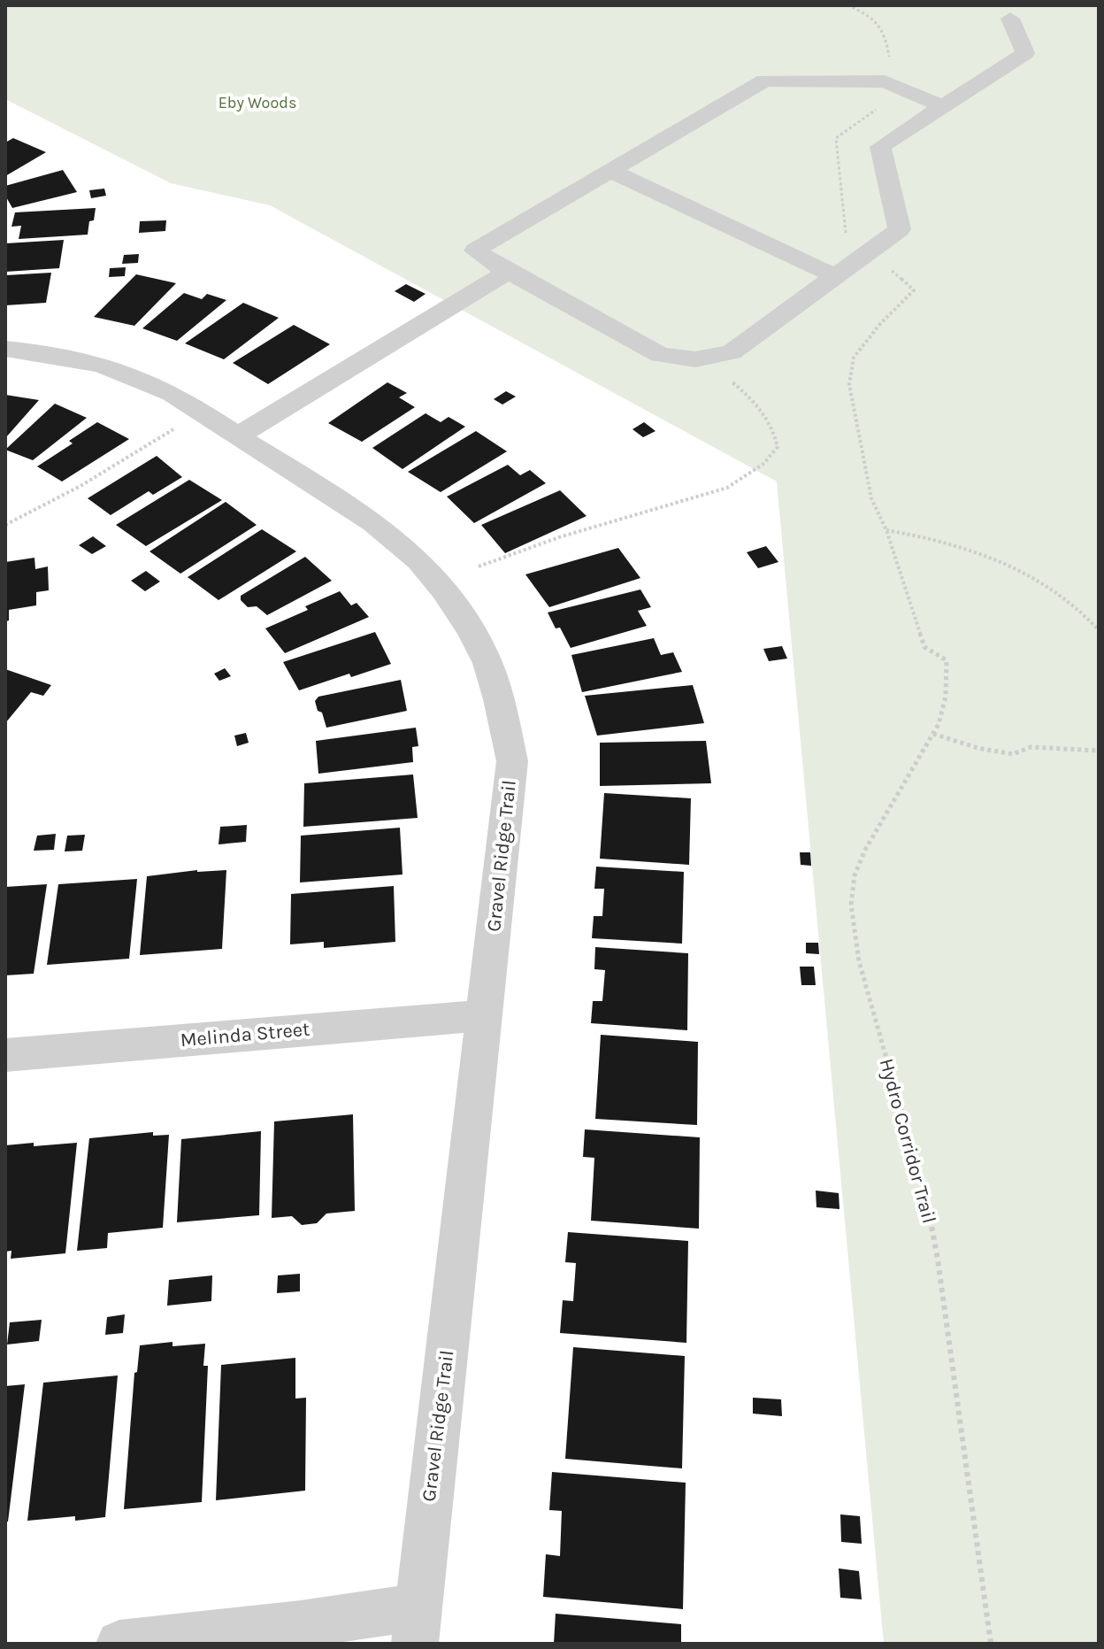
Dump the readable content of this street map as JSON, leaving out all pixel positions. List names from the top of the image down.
{
  "streets": {
    "street": ["Gravel Ridge Trail", "Melinda Street"],
    "path": ["Hydro Corridor Trail"]
  },
  "crossings": [
    ["Gravel Ridge Trail", "Melinda Street"]
  ],
  "parks": ["Eby Woods"]
}
